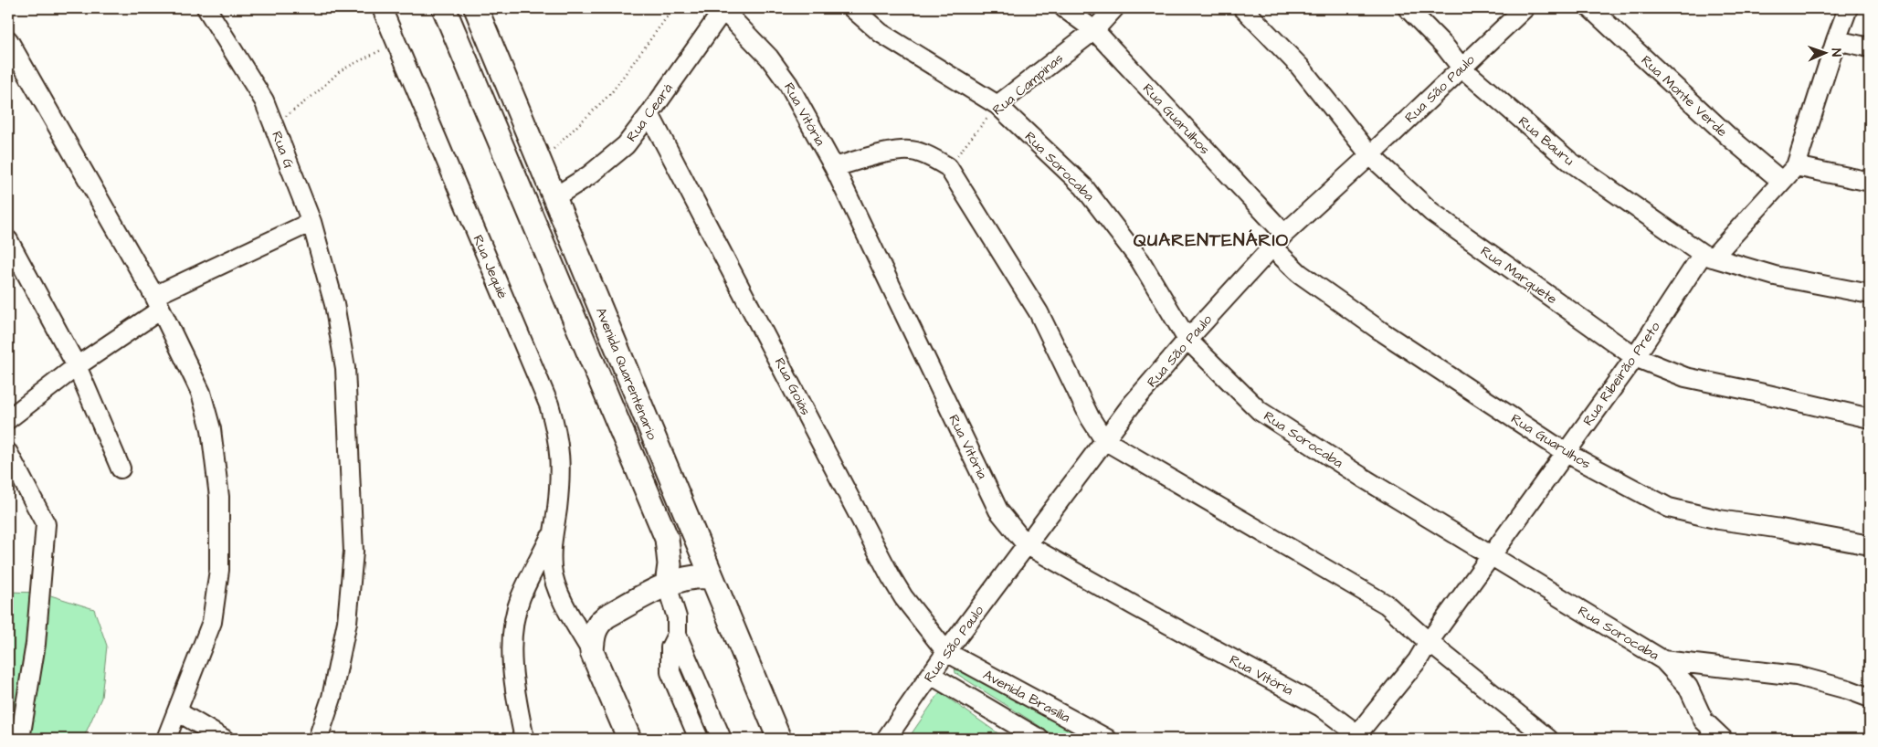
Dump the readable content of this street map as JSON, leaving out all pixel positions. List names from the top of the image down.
{
  "streets": {
    "main road": ["Avenida Quarenténario"],
    "street": [
      "Rua Campinas",
      "Rua São Paulo",
      "Rua Monte Verde",
      "Rua Ceará",
      "Rua Vitória",
      "Rua Guarulhos",
      "Rua Bauru",
      "Rua G",
      "Rua Sorocaba",
      "Rua Jequié",
      "Rua Marquete",
      "Rua Ribeirão Preto",
      "Rua Goiás",
      "Avenida Brasília"
    ]
  },
  "crossings": [
    ["Rua Campinas", "Rua Guarulhos"],
    ["Rua Campinas", "Rua Sorocaba"],
    ["Rua São Paulo", "Rua Vitória"],
    ["Rua São Paulo", "Rua Guarulhos"],
    ["Rua São Paulo", "Rua Bauru"],
    ["Rua São Paulo", "Rua Sorocaba"],
    ["Rua São Paulo", "Rua Marquete"],
    ["Rua São Paulo", "Rua Goiás"],
    ["Rua São Paulo", "Avenida Brasília"],
    ["Rua Monte Verde", "Rua Ribeirão Preto"],
    ["Rua Ceará", "Rua Vitória"],
    ["Rua Ceará", "Avenida Quarenténario"],
    ["Rua Ceará", "Rua Goiás"],
    ["Rua Vitória", "Rua Ribeirão Preto"],
    ["Rua Guarulhos", "Rua Ribeirão Preto"],
    ["Rua Bauru", "Rua Ribeirão Preto"],
    ["Rua Sorocaba", "Rua Ribeirão Preto"],
    ["Rua Marquete", "Rua Ribeirão Preto"],
    ["Rua Goiás", "Avenida Brasília"]
  ],
  "districts": ["QUARENTENÁRIO"],
  "north": "right"
}
